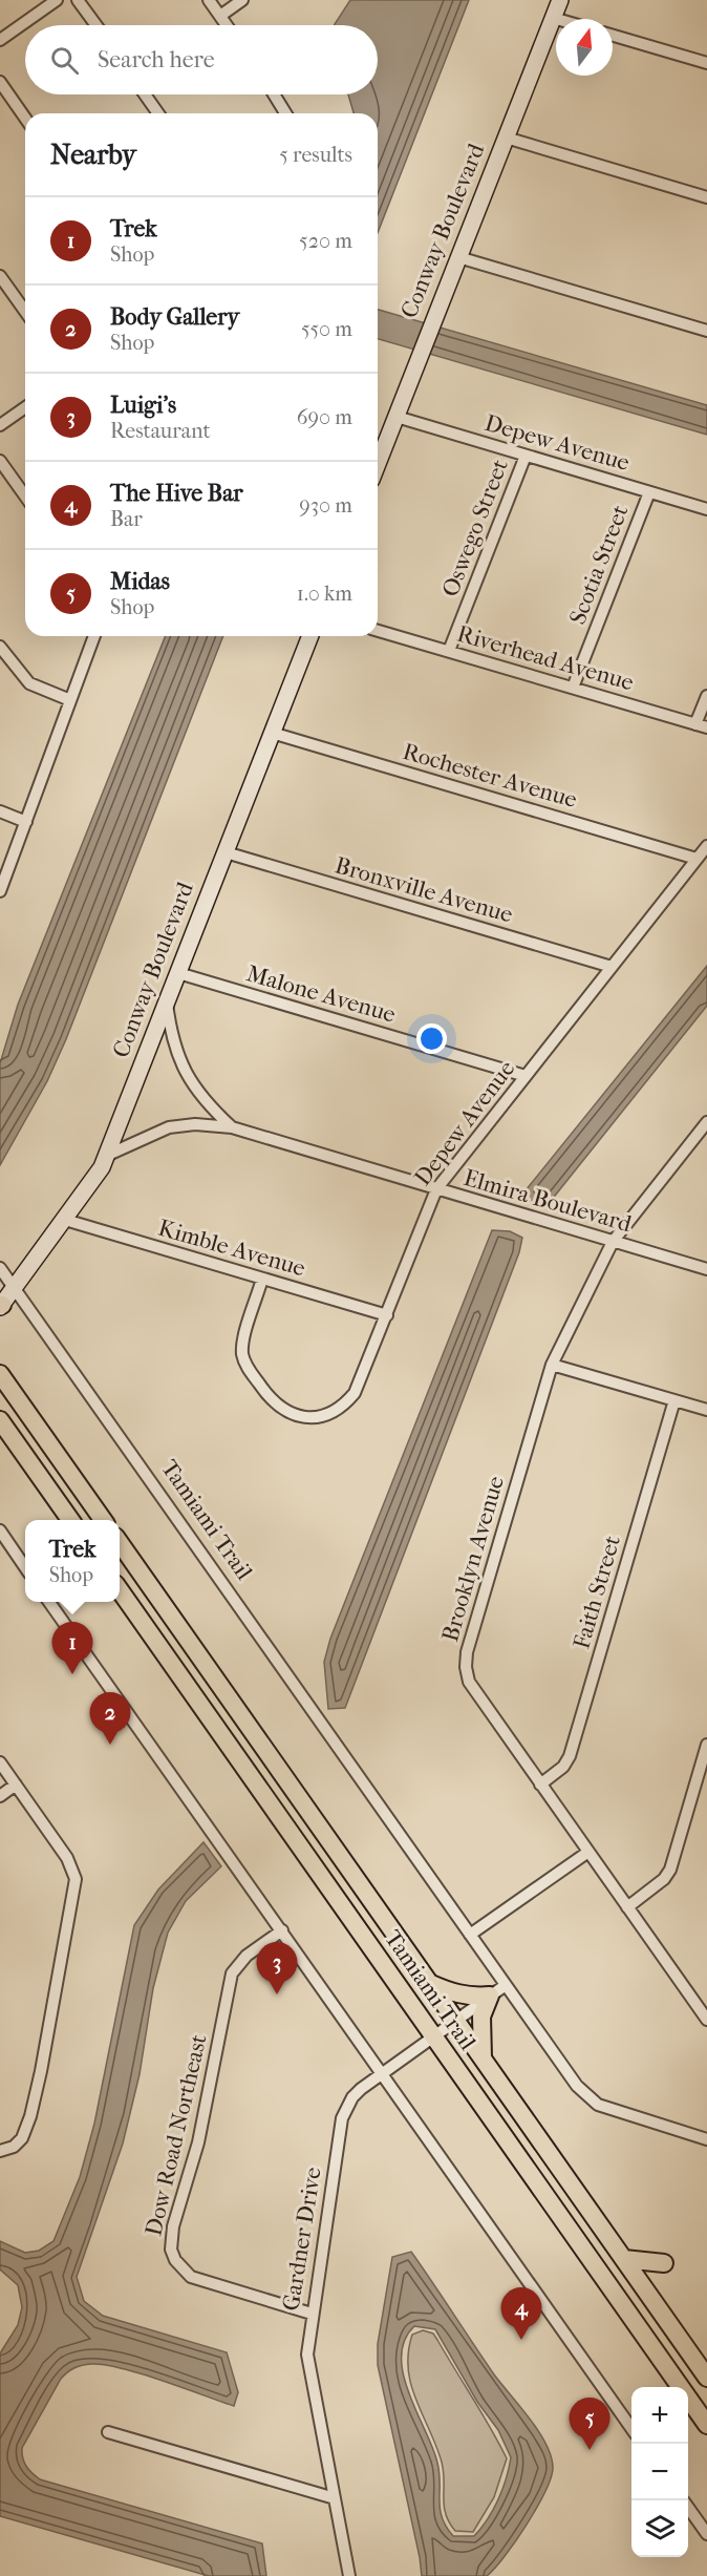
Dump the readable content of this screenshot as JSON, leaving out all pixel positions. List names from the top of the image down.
{
  "streets": {
    "main road": ["Tamiami Trail"],
    "street": [
      "Conway Boulevard",
      "Depew Avenue",
      "Oswego Street",
      "Scotia Street",
      "Riverhead Avenue",
      "Rochester Avenue",
      "Bronxville Avenue",
      "Malone Avenue",
      "Elmira Boulevard",
      "Kimble Avenue",
      "Brooklyn Avenue",
      "Faith Street",
      "Dow Road Northeast",
      "Gardner Drive"
    ]
  },
  "crossings": [
    ["Conway Boulevard", "Depew Avenue"],
    ["Conway Boulevard", "Rochester Avenue"],
    ["Conway Boulevard", "Bronxville Avenue"],
    ["Conway Boulevard", "Malone Avenue"],
    ["Conway Boulevard", "Elmira Boulevard"],
    ["Conway Boulevard", "Kimble Avenue"],
    ["Conway Boulevard", "Tamiami Trail"],
    ["Depew Avenue", "Oswego Street"],
    ["Depew Avenue", "Scotia Street"],
    ["Depew Avenue", "Rochester Avenue"],
    ["Depew Avenue", "Bronxville Avenue"],
    ["Depew Avenue", "Malone Avenue"],
    ["Depew Avenue", "Elmira Boulevard"],
    ["Depew Avenue", "Kimble Avenue"],
    ["Oswego Street", "Riverhead Avenue"],
    ["Scotia Street", "Riverhead Avenue"],
    ["Elmira Boulevard", "Brooklyn Avenue"],
    ["Tamiami Trail", "Gardner Drive"],
    ["Brooklyn Avenue", "Faith Street"],
    ["Dow Road Northeast", "Gardner Drive"]
  ],
  "north": "top",
  "page": {
    "search": "Search here",
    "heading": ["Nearby", "5 results"],
    "list": [
      {
        "mark": "1",
        "name": "Trek",
        "note": "Shop",
        "value": "520 m"
      },
      {
        "mark": "2",
        "name": "Body Gallery",
        "note": "Shop",
        "value": "550 m"
      },
      {
        "mark": "3",
        "name": "Luigi's",
        "note": "Restaurant",
        "value": "690 m"
      },
      {
        "mark": "4",
        "name": "The Hive Bar",
        "note": "Bar",
        "value": "930 m"
      },
      {
        "mark": "5",
        "name": "Midas",
        "note": "Shop",
        "value": "1.0 km"
      }
    ],
    "popup": ["Trek", "Shop"],
    "pins": [
      "1",
      "2",
      "3",
      "4",
      "5"
    ],
    "map_buttons": ["+", "−"]
  }
}
